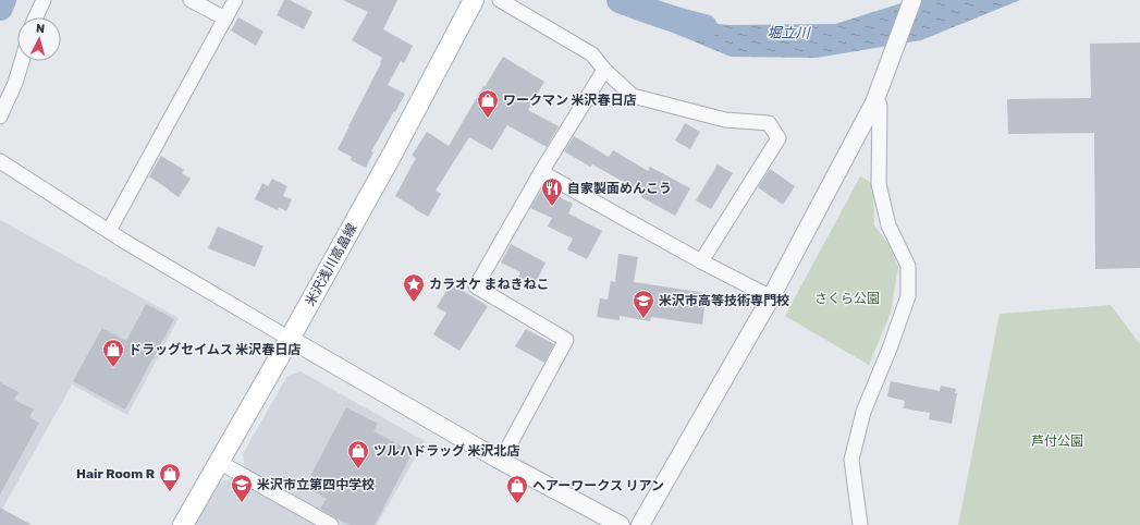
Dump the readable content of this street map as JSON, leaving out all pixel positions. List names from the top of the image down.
{
  "streets": {
    "main road": ["米沢浅川高畠線"]
  },
  "water": ["堀立川"],
  "parks": ["さくら公園", "芦付公園"],
  "places": {
    "shop": [
      "ワークマン 米沢春日店",
      "ドラッグセイムス 米沢春日店",
      "ツルハドラッグ 米沢北店",
      "Hair Room R",
      "ヘアーワークス リアン"
    ],
    "restaurant": ["自家製面めんこう"],
    "place": ["カラオケ まねきねこ"],
    "school or university": ["米沢市高等技術専門校", "米沢市立第四中学校"]
  },
  "north": "top"
}
